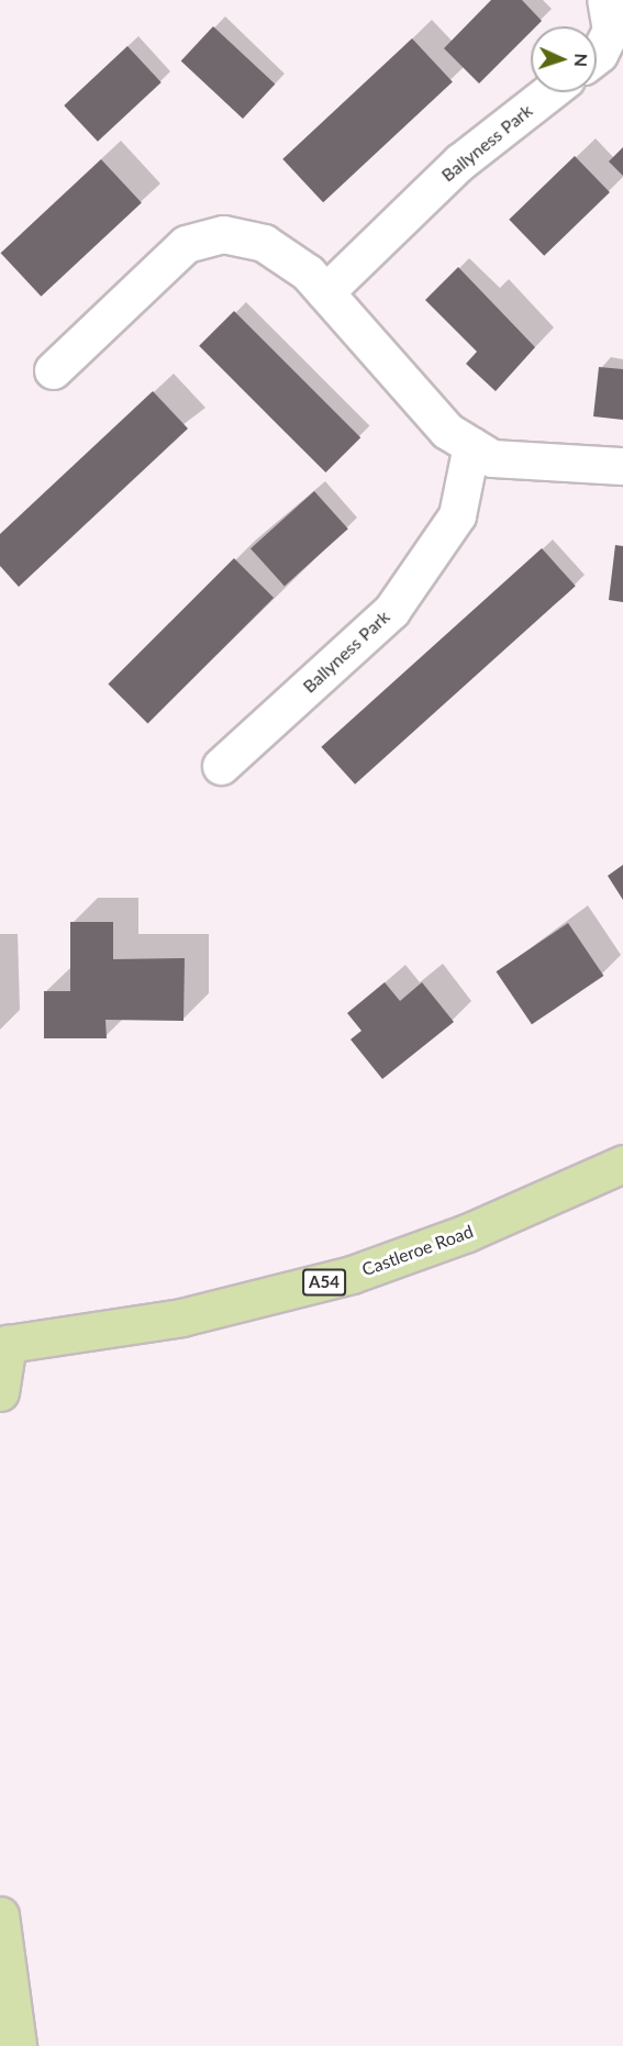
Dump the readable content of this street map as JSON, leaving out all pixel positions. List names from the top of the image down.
{
  "streets": {
    "main road": ["Castleroe Road", "A54"],
    "street": ["Ballyness Park"]
  },
  "north": "right"
}
